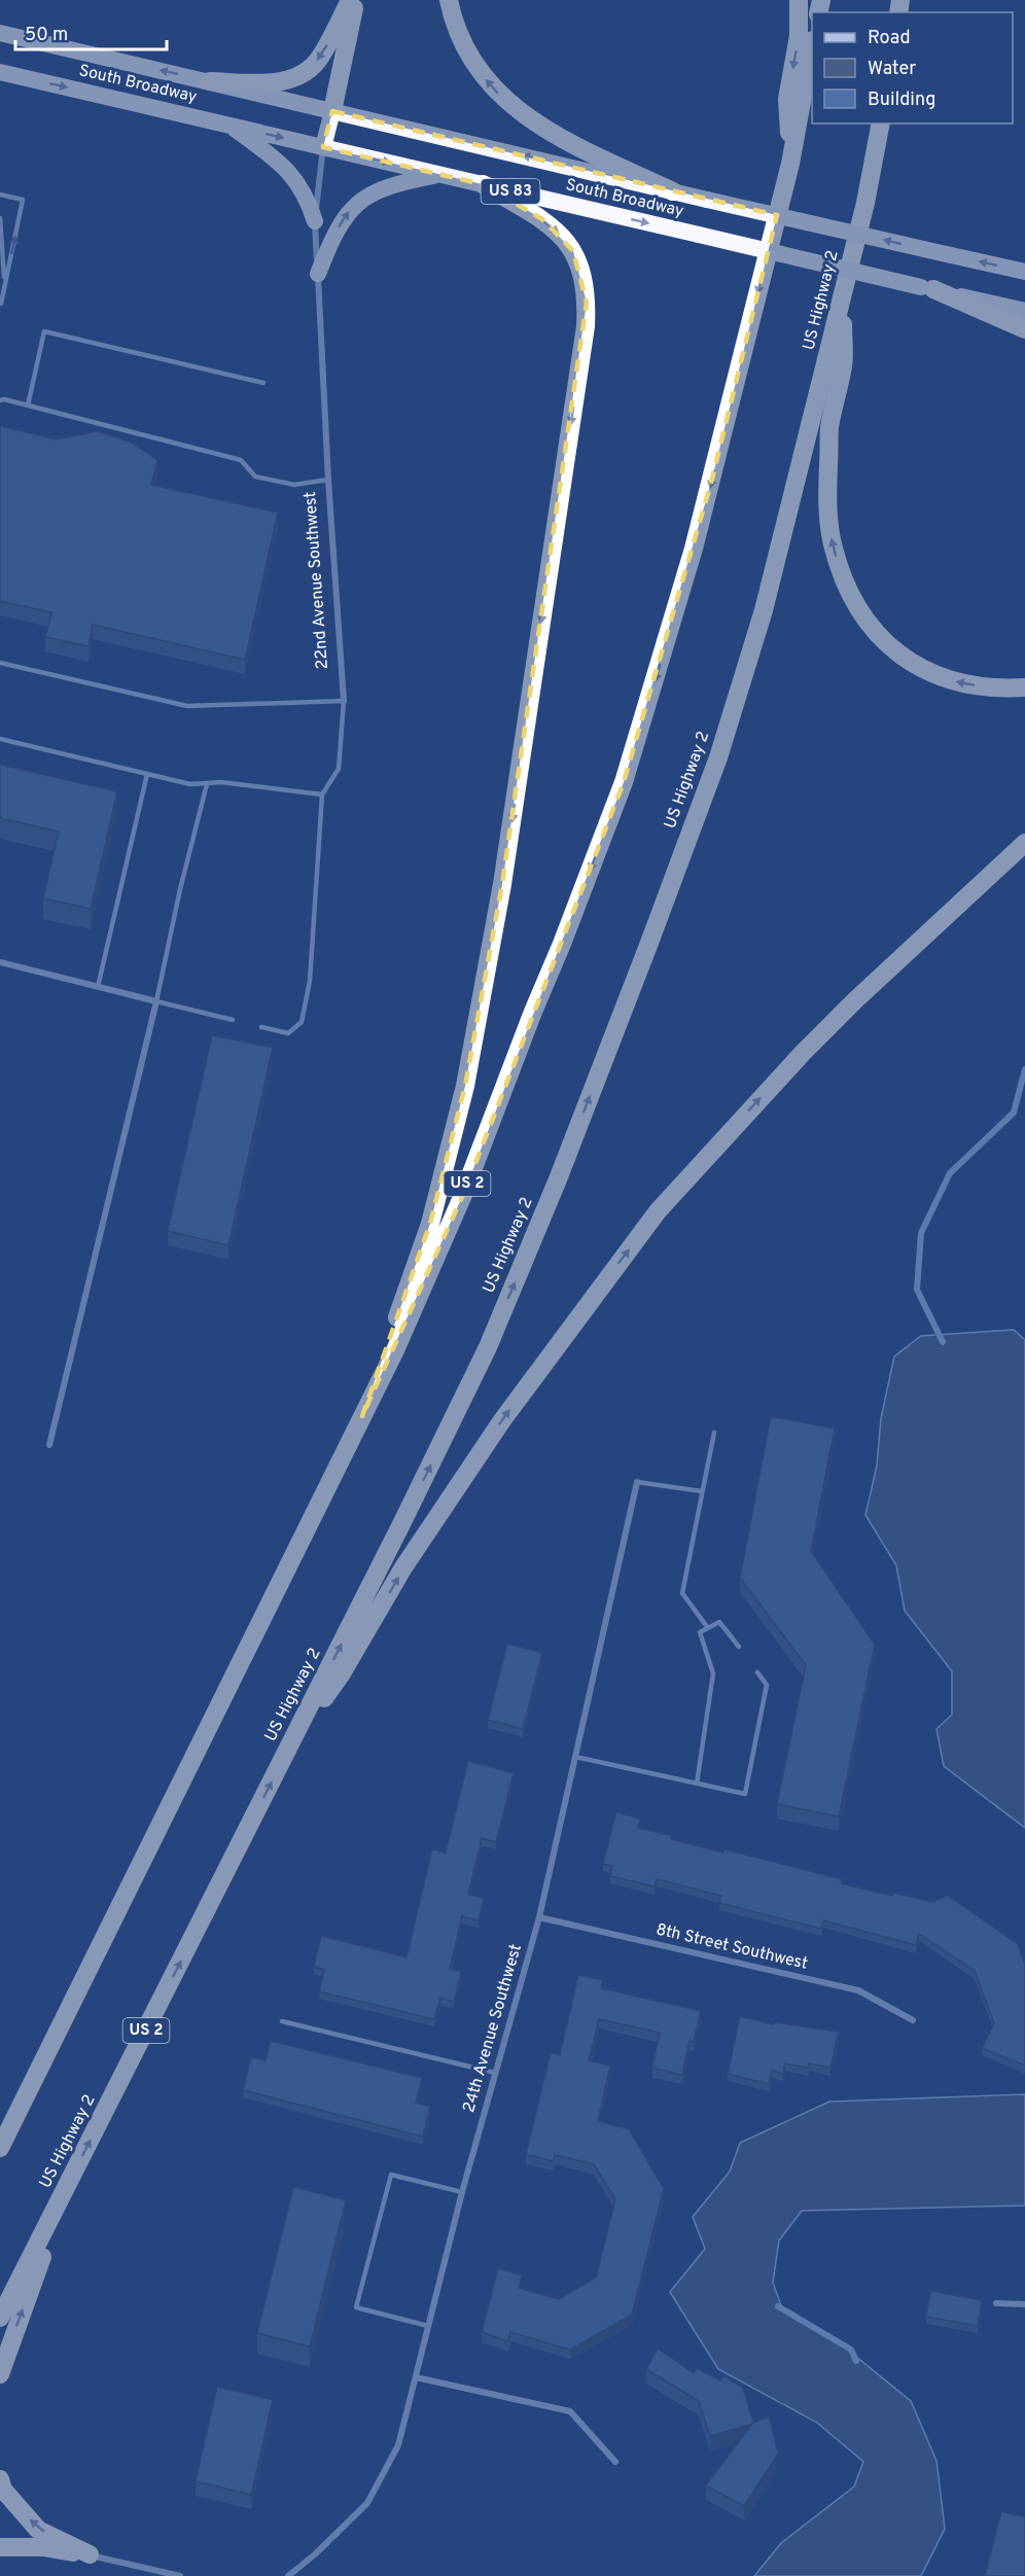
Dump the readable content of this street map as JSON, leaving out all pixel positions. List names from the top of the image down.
{
  "streets": {
    "highway": [
      "South Broadway",
      "US 83",
      "US Highway 2",
      "22nd Avenue Southwest",
      "US 2"
    ],
    "street": ["8th Street Southwest", "24th Avenue Southwest"]
  },
  "crossings": [
    ["South Broadway", "22nd Avenue Southwest"],
    ["8th Street Southwest", "24th Avenue Southwest"]
  ],
  "legend": ["Road", "Water", "Building"],
  "scale_bar": "50 m"
}
